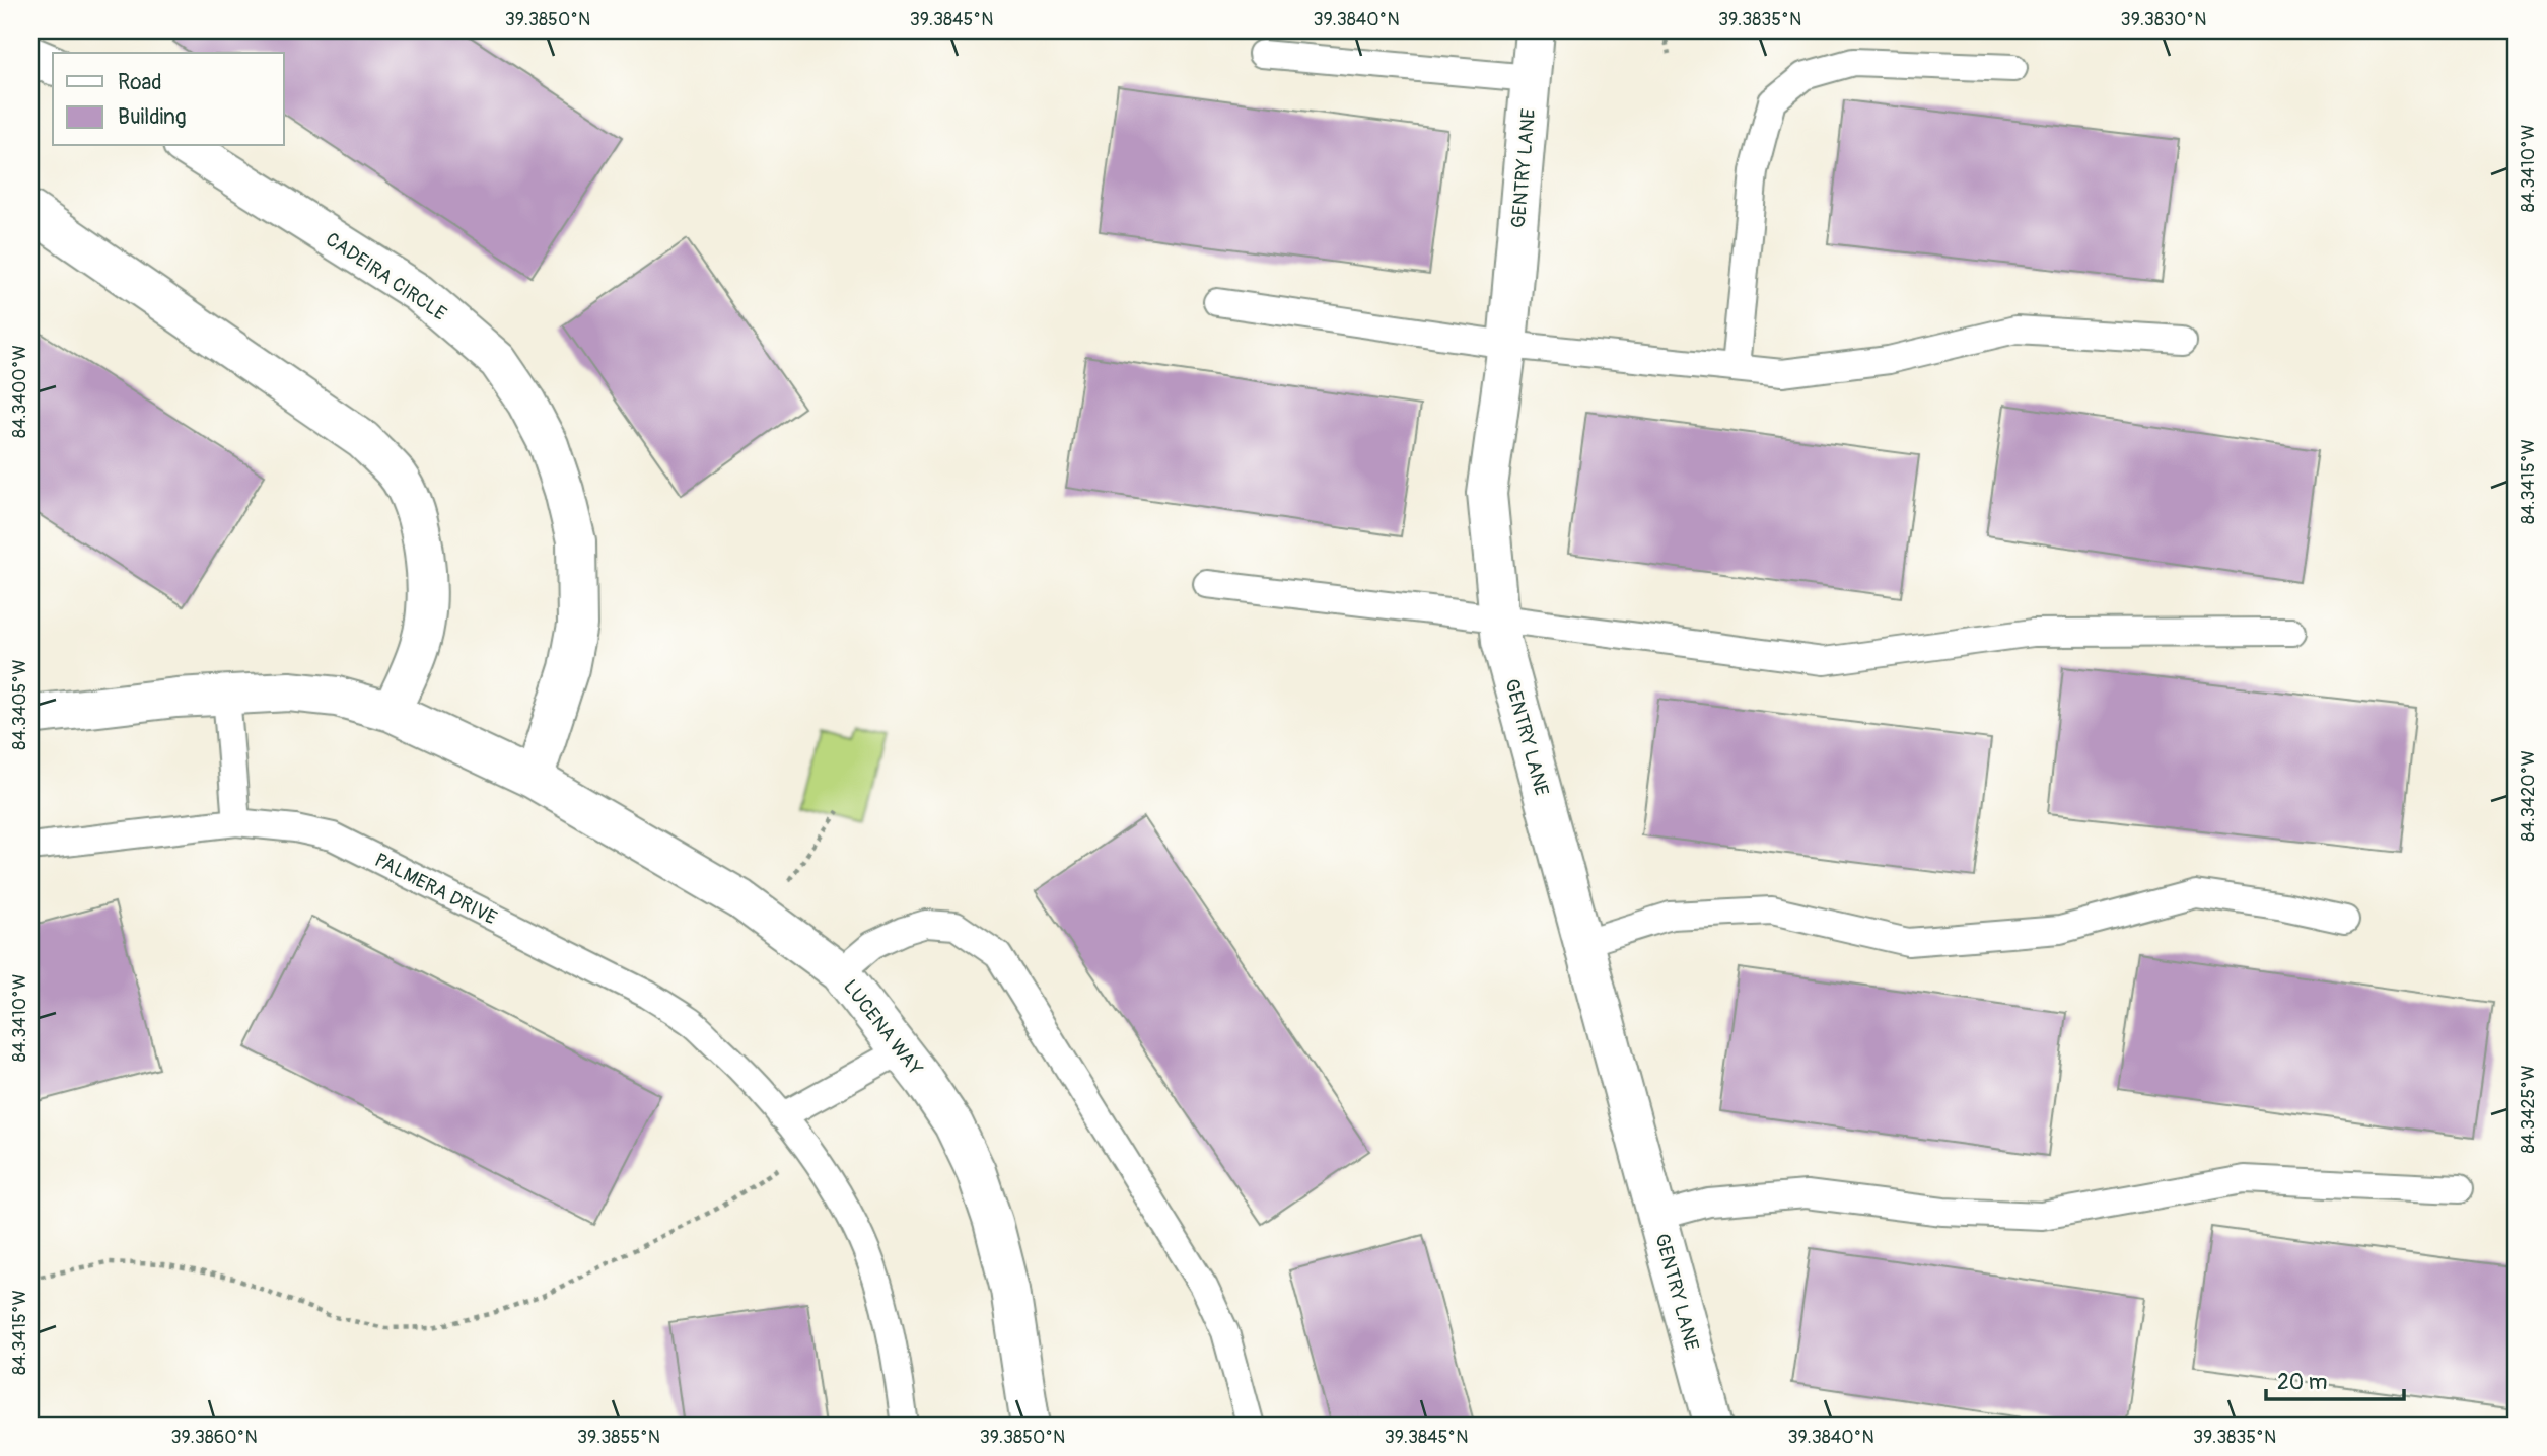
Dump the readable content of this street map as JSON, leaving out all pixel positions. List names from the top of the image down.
{
  "streets": {
    "street": ["GENTRY LANE", "CADEIRA CIRCLE", "LUCENA WAY"],
    "lane": ["PALMERA DRIVE"]
  },
  "crossings": [
    ["CADEIRA CIRCLE", "LUCENA WAY"]
  ],
  "legend": ["Road", "Building"],
  "scale_bar": "20 m",
  "coordinates": [
    "39.3850°N",
    "39.3845°N",
    "39.3840°N",
    "39.3835°N",
    "39.3830°N",
    "84.3410°W",
    "84.3400°W",
    "84.3415°W",
    "84.3405°W",
    "84.3420°W",
    "84.3425°W",
    "39.3860°N",
    "39.3855°N"
  ]
}
